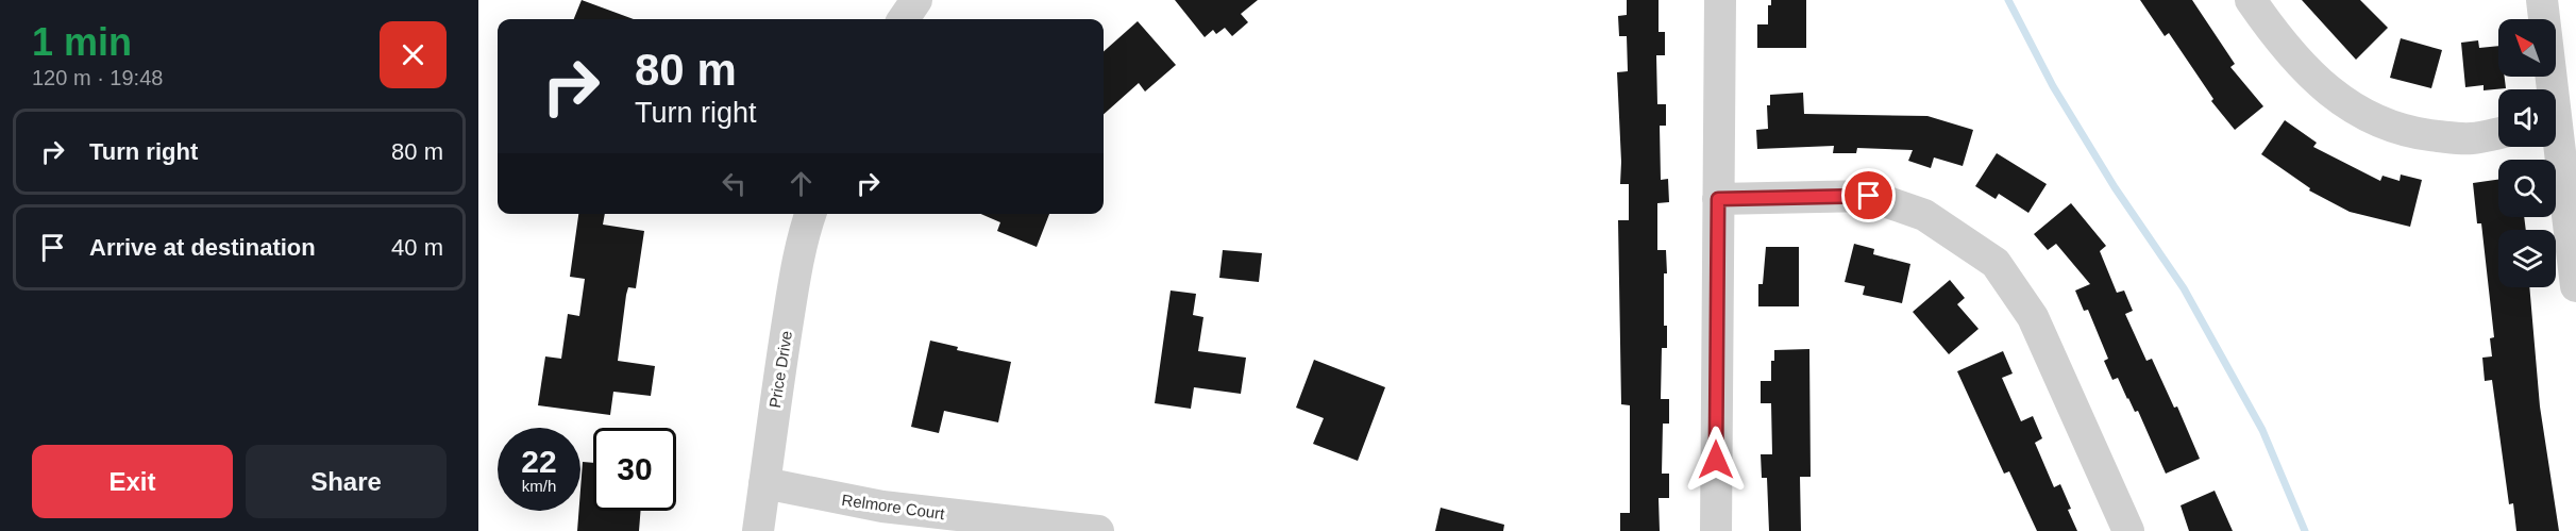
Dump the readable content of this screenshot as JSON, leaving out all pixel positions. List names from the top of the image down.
{
  "streets": {
    "street": ["Price Drive", "Relmore Court"]
  },
  "crossings": [
    ["Price Drive", "Relmore Court"]
  ],
  "north": "top left",
  "page": {
    "heading": ["1 min", "120 m · 19:48"],
    "turn": ["80 m", "Turn right"],
    "list": [
      {
        "name": "Turn right",
        "value": "80 m"
      },
      {
        "name": "Arrive at destination",
        "value": "40 m"
      }
    ],
    "speed": "22 km/h",
    "limit": "30",
    "buttons": ["Exit", "Share"]
  }
}
